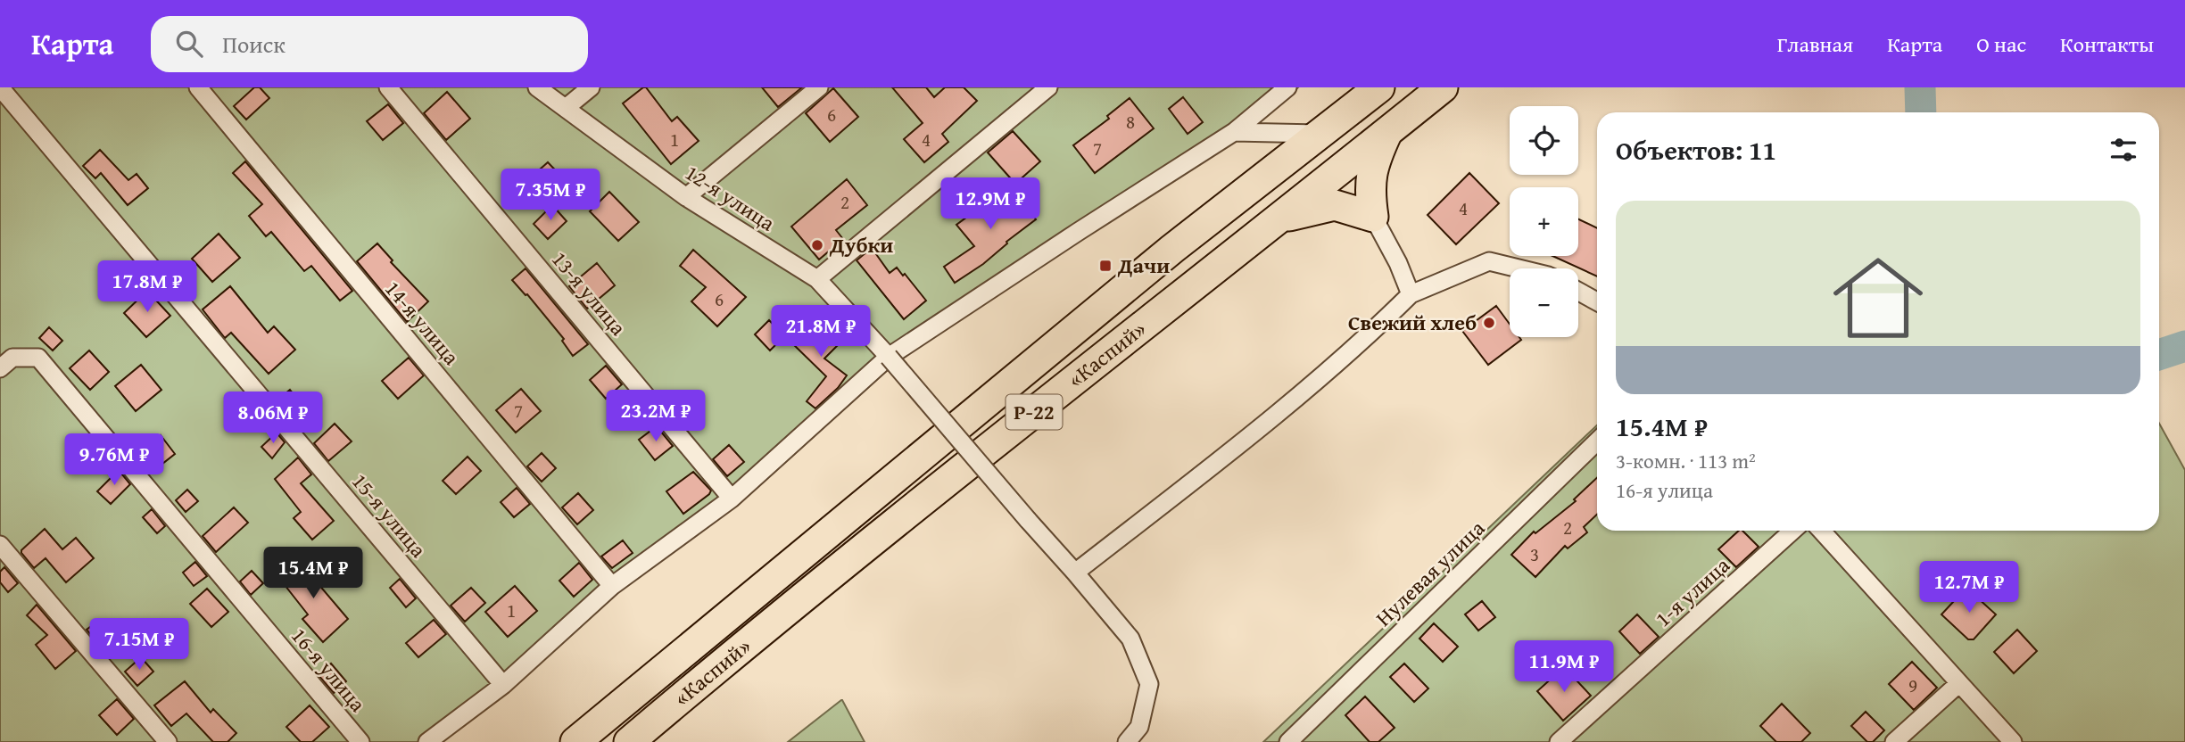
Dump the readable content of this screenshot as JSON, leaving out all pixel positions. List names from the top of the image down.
{
  "streets": {
    "highway": ["«Каспий»", "Р-22"],
    "street": [
      "12-я улица",
      "13-я улица",
      "14-я улица",
      "15-я улица",
      "Нулевая улица",
      "1-я улица",
      "16-я улица"
    ]
  },
  "places": {
    "other": ["Дубки", "Свежий хлеб"],
    "transit": ["Дачи"]
  },
  "house_numbers": [
    "6",
    "8",
    "1",
    "4",
    "7",
    "2",
    "4",
    "6",
    "7",
    "2",
    "3",
    "1",
    "9"
  ],
  "page": {
    "header": "Карта",
    "search": "Поиск",
    "nav": [
      "Главная",
      "Карта",
      "О нас",
      "Контакты"
    ],
    "map_buttons": ["+", "−"],
    "heading": "Объектов: 11",
    "price": [
      "7.35M ₽",
      "12.9M ₽",
      "17.8M ₽",
      "21.8M ₽",
      "23.2M ₽",
      "8.06M ₽",
      "9.76M ₽",
      "15.4M ₽",
      "12.7M ₽",
      "7.15M ₽",
      "11.9M ₽"
    ],
    "list": [
      {
        "name": "15.4M ₽",
        "note": "3-комн. · 113 m² · 16-я улица"
      }
    ]
  }
}
